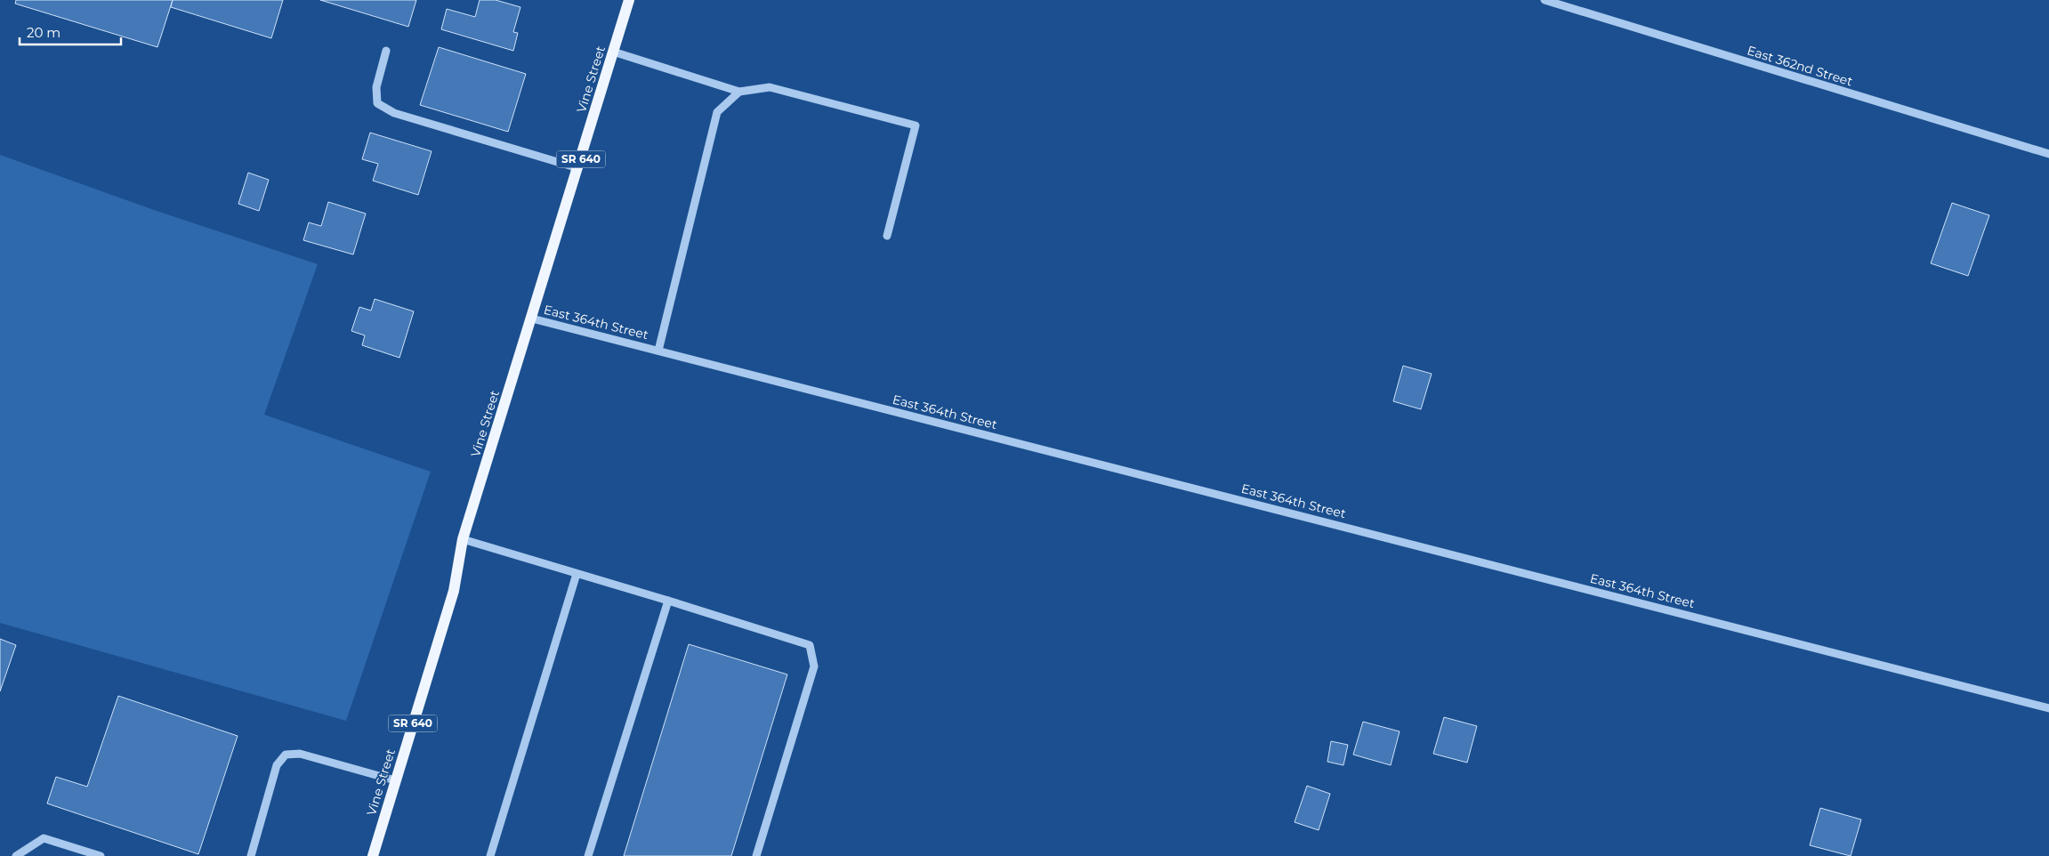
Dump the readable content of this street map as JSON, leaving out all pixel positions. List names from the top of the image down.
{
  "streets": {
    "main road": ["Vine Street", "SR 640"],
    "street": ["East 362nd Street", "East 364th Street"]
  },
  "crossings": [
    ["Vine Street", "East 364th Street"]
  ],
  "scale_bar": "20 m"
}
